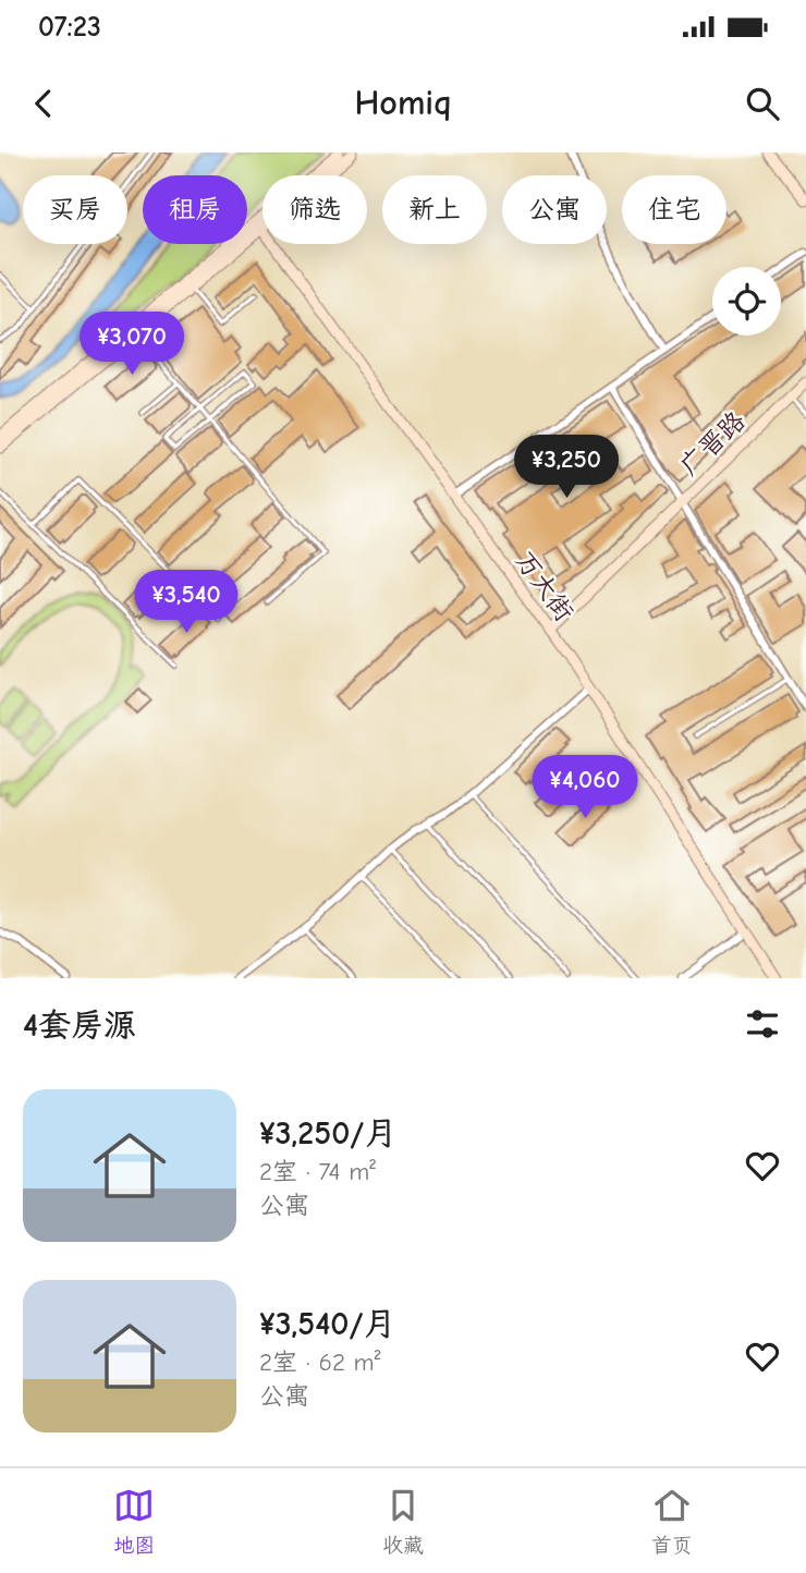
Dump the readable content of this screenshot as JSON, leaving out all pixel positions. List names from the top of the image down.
{
  "streets": {
    "street": ["广晋路", "万大街"]
  },
  "crossings": [
    ["广晋路", "万大街"]
  ],
  "page": {
    "status": "07:23",
    "header": "Homiq",
    "chip": [
      "买房",
      "租房",
      "筛选",
      "新上",
      "公寓",
      "住宅"
    ],
    "price": [
      "¥3,070",
      "¥3,250",
      "¥3,540",
      "¥4,060"
    ],
    "heading": "4套房源",
    "list": [
      {
        "name": "¥3,250/月",
        "note": "2室 · 74 m² · 公寓"
      },
      {
        "name": "¥3,540/月",
        "note": "2室 · 62 m² · 公寓"
      }
    ],
    "tabs": ["地图", "收藏", "首页"]
  }
}
